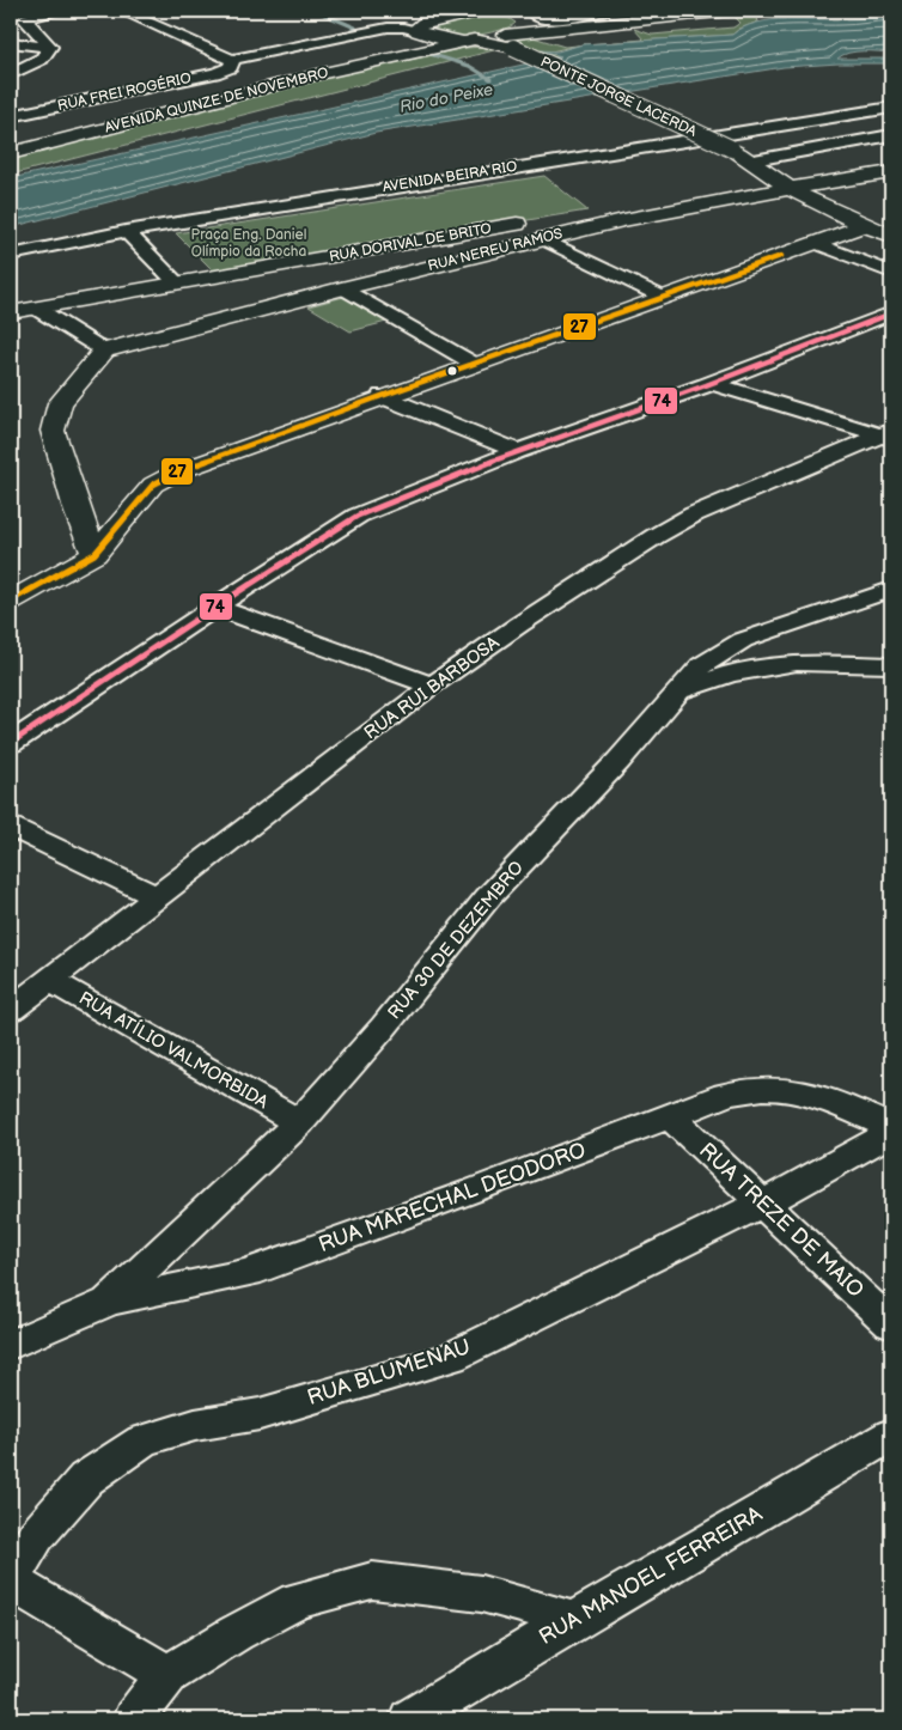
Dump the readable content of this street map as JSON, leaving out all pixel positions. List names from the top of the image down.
{
  "streets": {
    "street": [
      "RUA FREI ROGÉRIO",
      "PONTE JORGE LACERDA",
      "AVENIDA QUINZE DE NOVEMBRO",
      "AVENIDA BEIRA RIO",
      "RUA DORIVAL DE BRITO",
      "RUA NEREU RAMOS",
      "RUA RUI BARBOSA",
      "RUA 30 DE DEZEMBRO",
      "RUA ATÍLIO VALMORBIDA",
      "RUA MARECHAL DEODORO",
      "RUA TREZE DE MAIO",
      "RUA BLUMENAU",
      "RUA MANOEL FERREIRA"
    ]
  },
  "crossings": [
    ["PONTE JORGE LACERDA", "AVENIDA QUINZE DE NOVEMBRO"],
    ["PONTE JORGE LACERDA", "RUA DORIVAL DE BRITO"],
    ["PONTE JORGE LACERDA", "RUA NEREU RAMOS"],
    ["RUA DORIVAL DE BRITO", "RUA NEREU RAMOS"],
    ["RUA RUI BARBOSA", "RUA ATÍLIO VALMORBIDA"],
    ["RUA 30 DE DEZEMBRO", "RUA ATÍLIO VALMORBIDA"],
    ["RUA 30 DE DEZEMBRO", "RUA MARECHAL DEODORO"],
    ["RUA MARECHAL DEODORO", "RUA TREZE DE MAIO"],
    ["RUA TREZE DE MAIO", "RUA BLUMENAU"]
  ],
  "water": ["Rio do Peixe"],
  "parks": ["Praça Eng. Daniel Olímpio da Rocha"],
  "lines": ["transit line 27", "transit line 74"]
}
